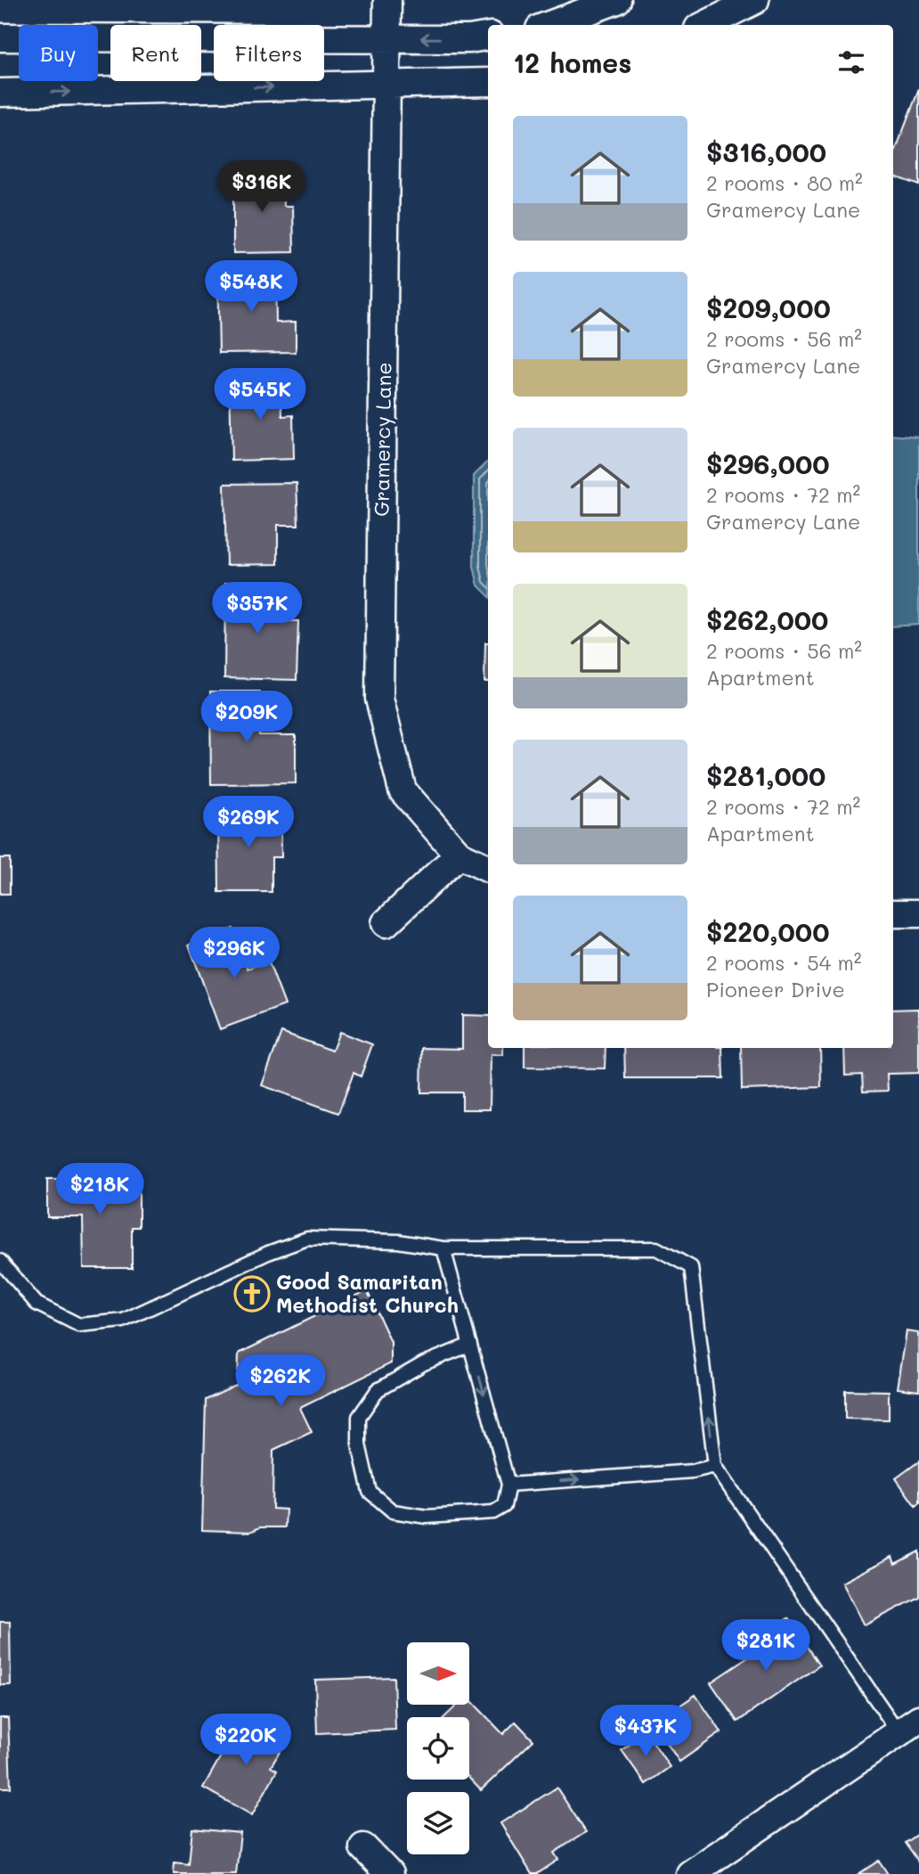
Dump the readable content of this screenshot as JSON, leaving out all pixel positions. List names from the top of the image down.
{
  "streets": {
    "street": ["Gramercy Lane"]
  },
  "places": {
    "church": ["Good Samaritan Methodist Church"]
  },
  "north": "right",
  "page": {
    "chip": ["Buy", "Rent", "Filters"],
    "heading": "12 homes",
    "list": [
      {
        "name": "$316,000",
        "note": "2 rooms · 80 m² · Gramercy Lane"
      },
      {
        "name": "$209,000",
        "note": "2 rooms · 56 m² · Gramercy Lane"
      },
      {
        "name": "$296,000",
        "note": "2 rooms · 72 m² · Gramercy Lane"
      },
      {
        "name": "$262,000",
        "note": "2 rooms · 56 m² · Apartment"
      },
      {
        "name": "$281,000",
        "note": "2 rooms · 72 m² · Apartment"
      },
      {
        "name": "$220,000",
        "note": "2 rooms · 54 m² · Pioneer Drive"
      }
    ],
    "price": [
      "$316K",
      "$548K",
      "$545K",
      "$357K",
      "$209K",
      "$269K",
      "$296K",
      "$218K",
      "$262K",
      "$281K",
      "$437K",
      "$220K"
    ]
  }
}
